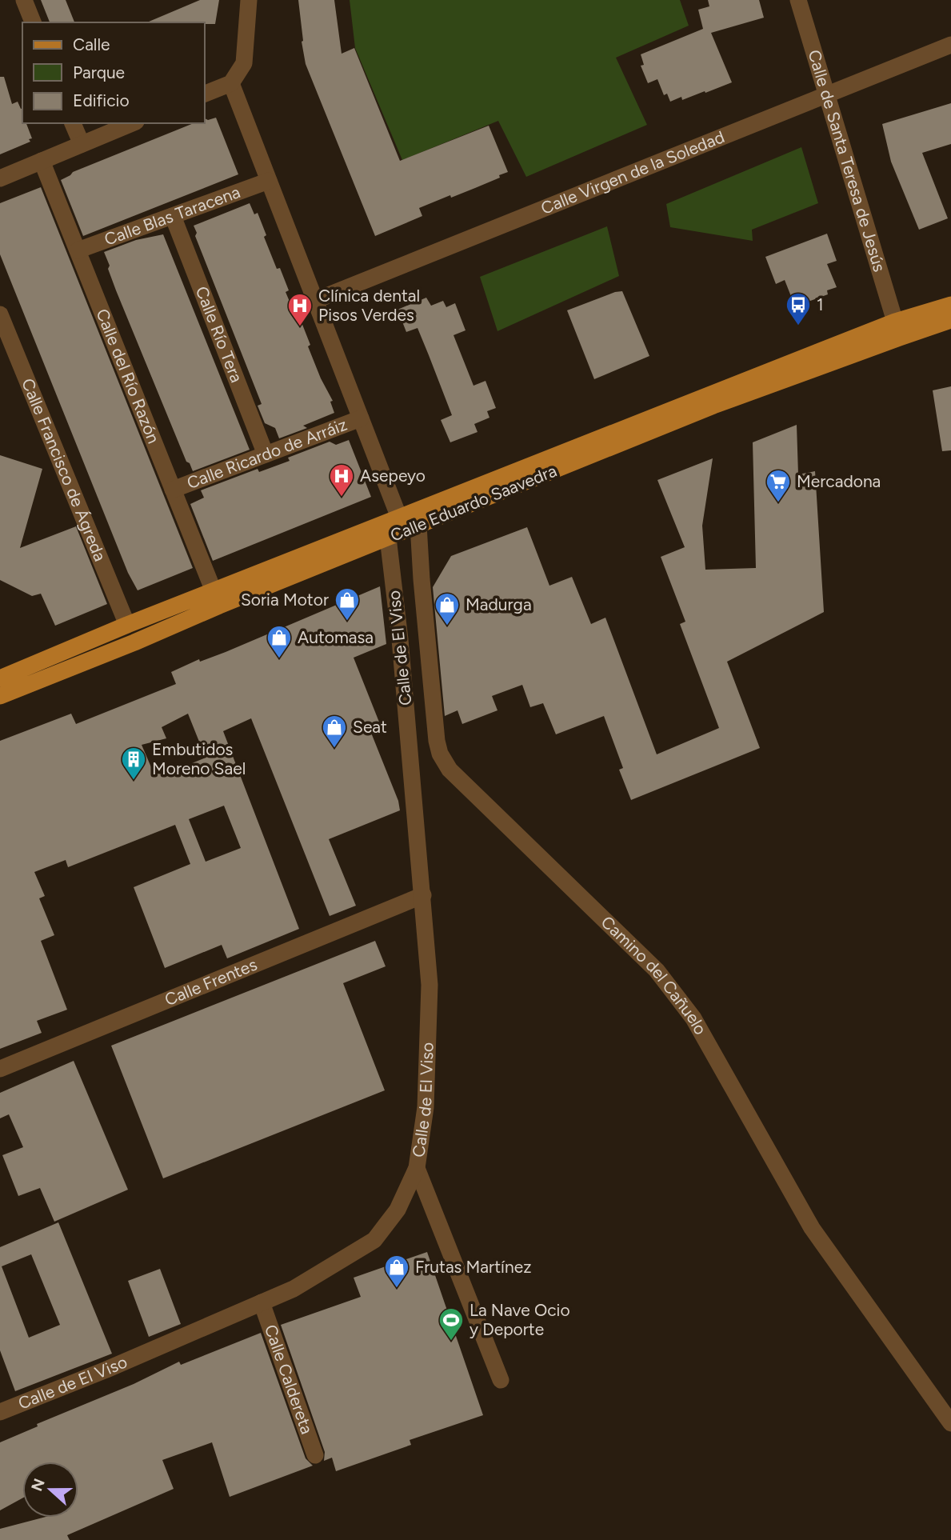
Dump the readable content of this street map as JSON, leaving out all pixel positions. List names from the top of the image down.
{
  "streets": {
    "main road": ["Calle Eduardo Saavedra"],
    "street": [
      "Calle de Santa Teresa de Jesús",
      "Calle Virgen de la Soledad",
      "Calle Blas Taracena",
      "Calle Río Tera",
      "Calle del Río Razón",
      "Calle Ricardo de Arráiz",
      "Calle Francisco de Ágreda",
      "Calle de El Viso",
      "Camino del Cañuelo",
      "Calle Frentes",
      "Calle Caldereta"
    ]
  },
  "crossings": [
    ["Calle de Santa Teresa de Jesús", "Calle Virgen de la Soledad"],
    ["Calle de Santa Teresa de Jesús", "Calle Eduardo Saavedra"],
    ["Calle Blas Taracena", "Calle Río Tera"],
    ["Calle Blas Taracena", "Calle del Río Razón"],
    ["Calle Río Tera", "Calle Ricardo de Arráiz"],
    ["Calle del Río Razón", "Calle Ricardo de Arráiz"],
    ["Calle del Río Razón", "Calle Eduardo Saavedra"],
    ["Calle Francisco de Ágreda", "Calle Eduardo Saavedra"],
    ["Calle Eduardo Saavedra", "Calle de El Viso"],
    ["Calle Eduardo Saavedra", "Camino del Cañuelo"],
    ["Calle de El Viso", "Calle Frentes"],
    ["Calle de El Viso", "Calle Caldereta"]
  ],
  "places": {
    "bus stop": ["1"],
    "hospital": ["Clínica dental Pisos Verdes", "Asepeyo"],
    "supermarket": ["Mercadona"],
    "shop": [
      "Soria Motor",
      "Madurga",
      "Automasa",
      "Seat",
      "Frutas Martínez"
    ],
    "building": ["Embutidos Moreno Sael"],
    "sports": ["La Nave Ocio y Deporte"]
  },
  "legend": ["Calle", "Parque", "Edificio"],
  "north": "left"
}
